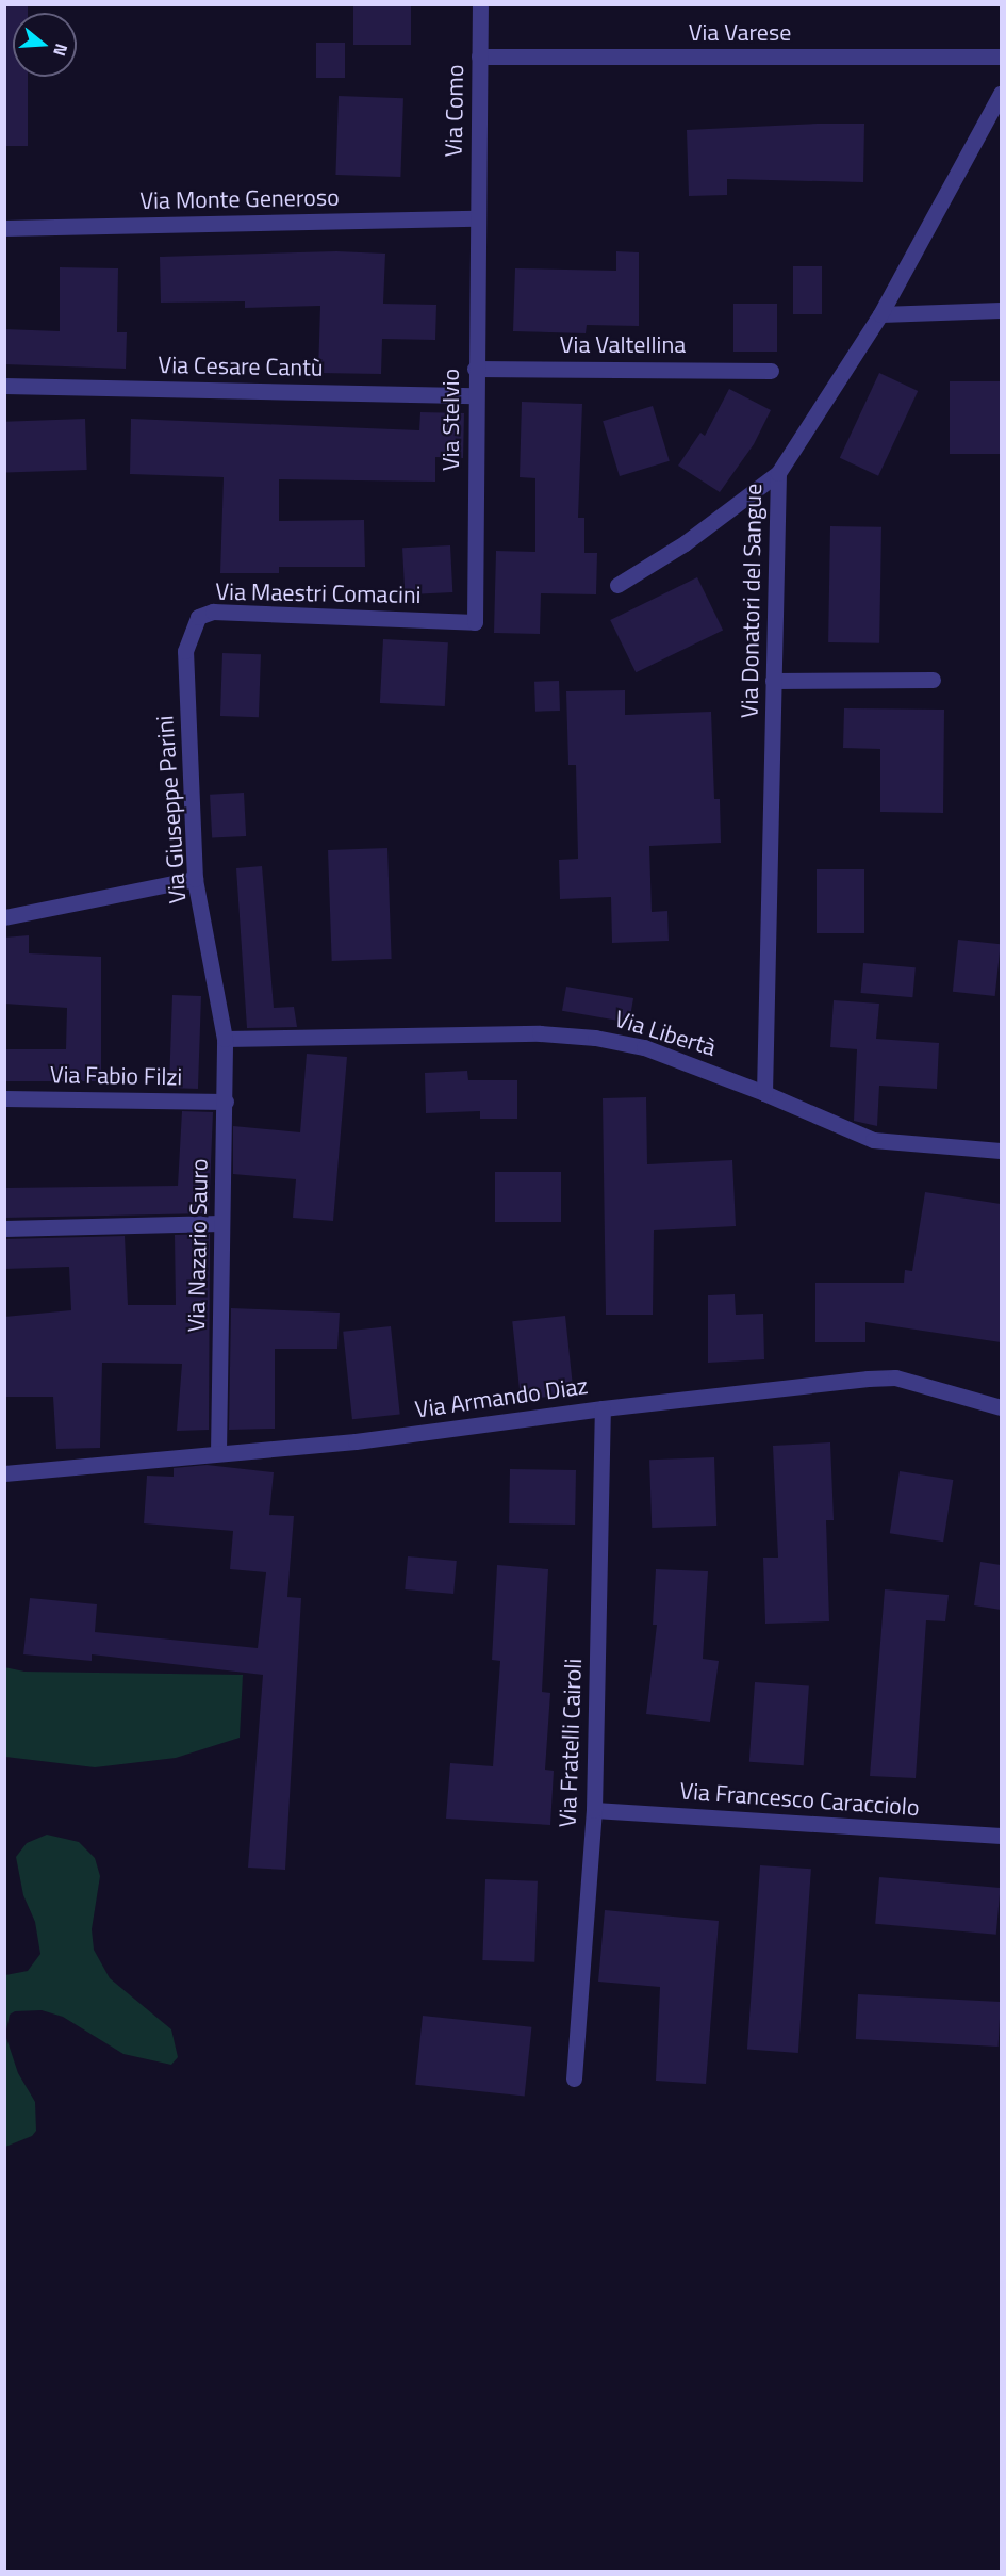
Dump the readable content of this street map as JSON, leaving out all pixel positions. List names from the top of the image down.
{
  "streets": {
    "street": [
      "Via Varese",
      "Via Como",
      "Via Monte Generoso",
      "Via Valtellina",
      "Via Cesare Cantù",
      "Via Stelvio",
      "Via Maestri Comacini",
      "Via Donatori del Sangue",
      "Via Giuseppe Parini",
      "Via Libertà",
      "Via Fabio Filzi",
      "Via Nazario Sauro",
      "Via Armando Diaz",
      "Via Fratelli Cairoli",
      "Via Francesco Caracciolo"
    ]
  },
  "crossings": [
    ["Via Varese", "Via Como"],
    ["Via Como", "Via Monte Generoso"],
    ["Via Como", "Via Stelvio"],
    ["Via Monte Generoso", "Via Stelvio"],
    ["Via Valtellina", "Via Stelvio"],
    ["Via Cesare Cantù", "Via Stelvio"],
    ["Via Stelvio", "Via Maestri Comacini"],
    ["Via Maestri Comacini", "Via Giuseppe Parini"],
    ["Via Donatori del Sangue", "Via Libertà"],
    ["Via Giuseppe Parini", "Via Libertà"],
    ["Via Giuseppe Parini", "Via Nazario Sauro"],
    ["Via Libertà", "Via Nazario Sauro"],
    ["Via Fabio Filzi", "Via Nazario Sauro"],
    ["Via Nazario Sauro", "Via Armando Diaz"],
    ["Via Armando Diaz", "Via Fratelli Cairoli"],
    ["Via Fratelli Cairoli", "Via Francesco Caracciolo"]
  ],
  "north": "right"
}
